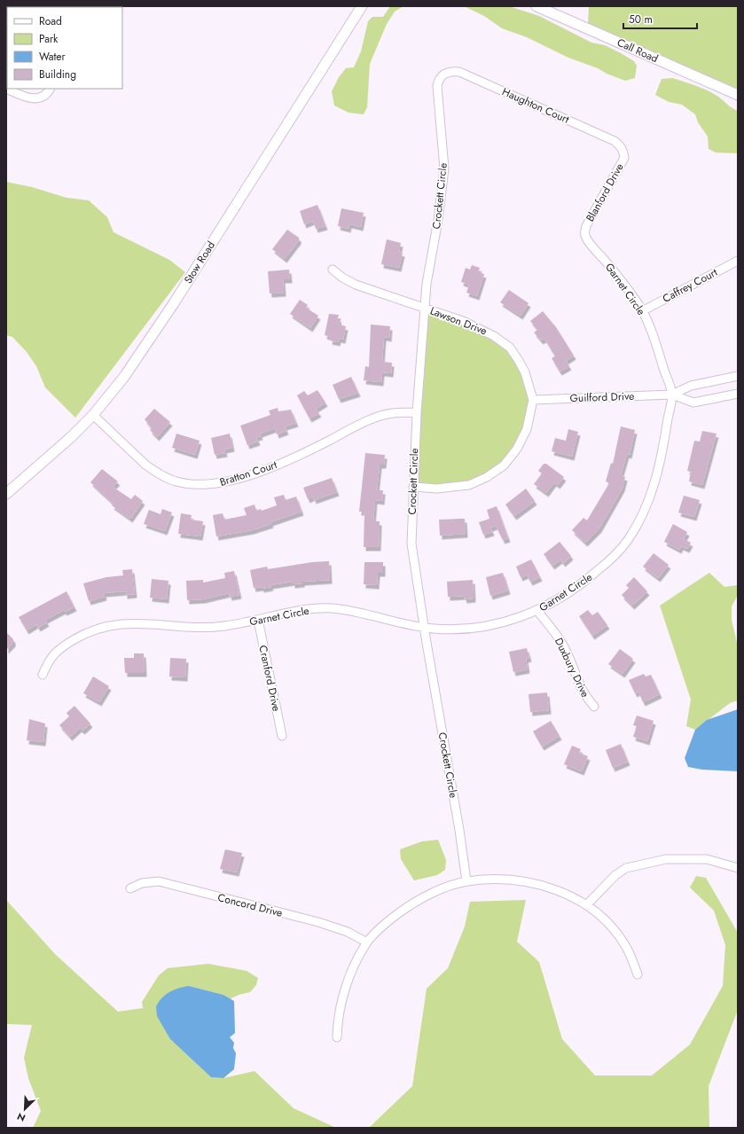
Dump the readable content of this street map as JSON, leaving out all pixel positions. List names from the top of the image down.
{
  "streets": {
    "street": [
      "Call Road",
      "Haughton Court",
      "Blanford Drive",
      "Crockett Circle",
      "Stow Road",
      "Caffrey Court",
      "Garnet Circle",
      "Lawson Drive",
      "Guilford Drive",
      "Bratton Court",
      "Duxbury Drive",
      "Cranford Drive",
      "Concord Drive"
    ]
  },
  "crossings": [
    ["Haughton Court", "Blanford Drive"],
    ["Haughton Court", "Crockett Circle"],
    ["Blanford Drive", "Garnet Circle"],
    ["Crockett Circle", "Garnet Circle"],
    ["Crockett Circle", "Lawson Drive"],
    ["Crockett Circle", "Bratton Court"],
    ["Stow Road", "Bratton Court"],
    ["Caffrey Court", "Garnet Circle"],
    ["Garnet Circle", "Guilford Drive"],
    ["Garnet Circle", "Duxbury Drive"],
    ["Garnet Circle", "Cranford Drive"],
    ["Lawson Drive", "Guilford Drive"]
  ],
  "legend": [
    "Road",
    "Park",
    "Water",
    "Building"
  ],
  "scale_bar": "50 m",
  "north": "bottom left"
}
